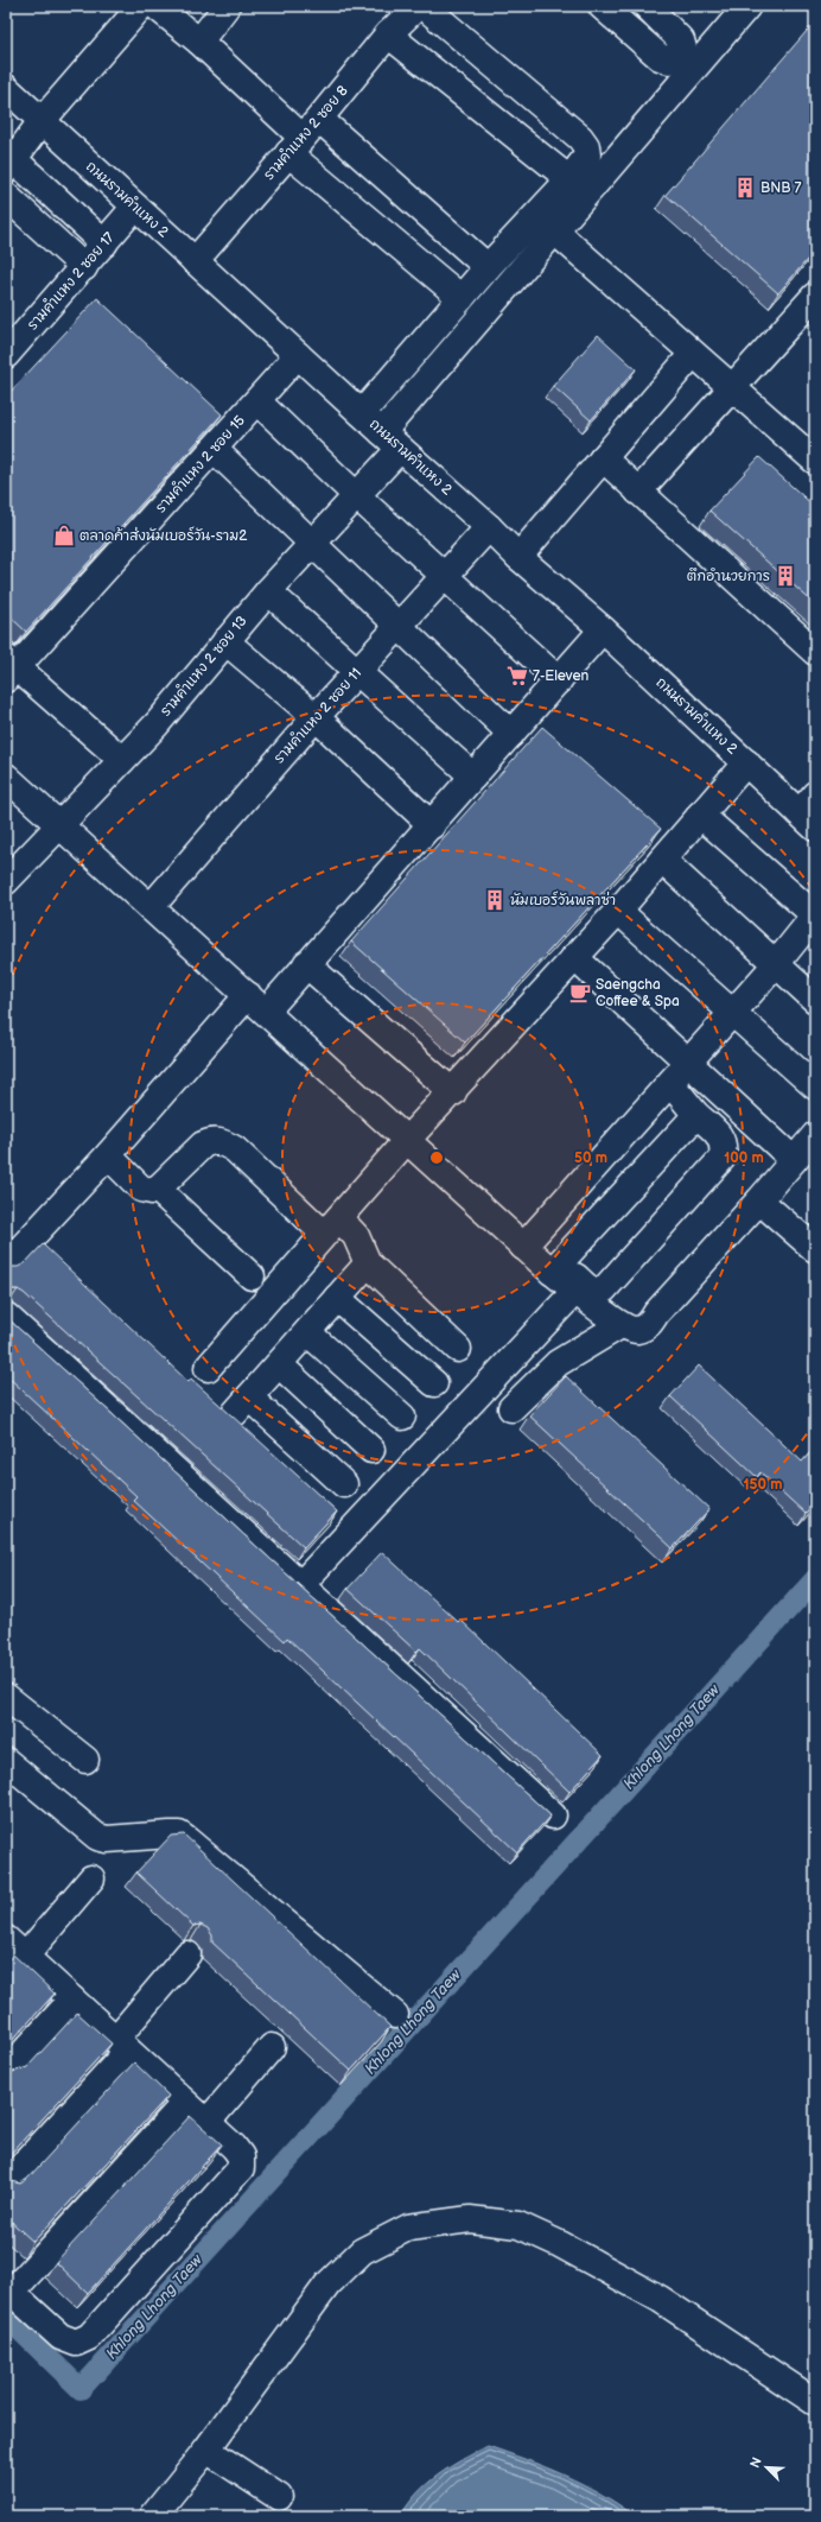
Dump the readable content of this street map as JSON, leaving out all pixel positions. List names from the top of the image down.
{
  "streets": {
    "street": [
      "รามคำแหง 2 ซอย 8",
      "ถนนรามคำแหง 2",
      "รามคำแหง 2 ซอย 17",
      "รามคำแหง 2 ซอย 15",
      "รามคำแหง 2 ซอย 13",
      "รามคำแหง 2 ซอย 11"
    ]
  },
  "crossings": [
    ["รามคำแหง 2 ซอย 8", "ถนนรามคำแหง 2"],
    ["ถนนรามคำแหง 2", "รามคำแหง 2 ซอย 17"],
    ["ถนนรามคำแหง 2", "รามคำแหง 2 ซอย 15"],
    ["ถนนรามคำแหง 2", "รามคำแหง 2 ซอย 13"],
    ["ถนนรามคำแหง 2", "รามคำแหง 2 ซอย 11"]
  ],
  "water": ["Khlong Lhong Taew"],
  "places": {
    "building": ["BNB 7", "ตึกอำนวยการ", "นัมเบอร์วันพลาซ่า"],
    "shop": ["ตลาดค้าส่งนัมเบอร์วัน-ราม2"],
    "supermarket": ["7-Eleven"],
    "cafe": ["Saengcha Coffee & Spa"]
  },
  "north": "top left",
  "rings": ["50 m", "100 m", "150 m"]
}
